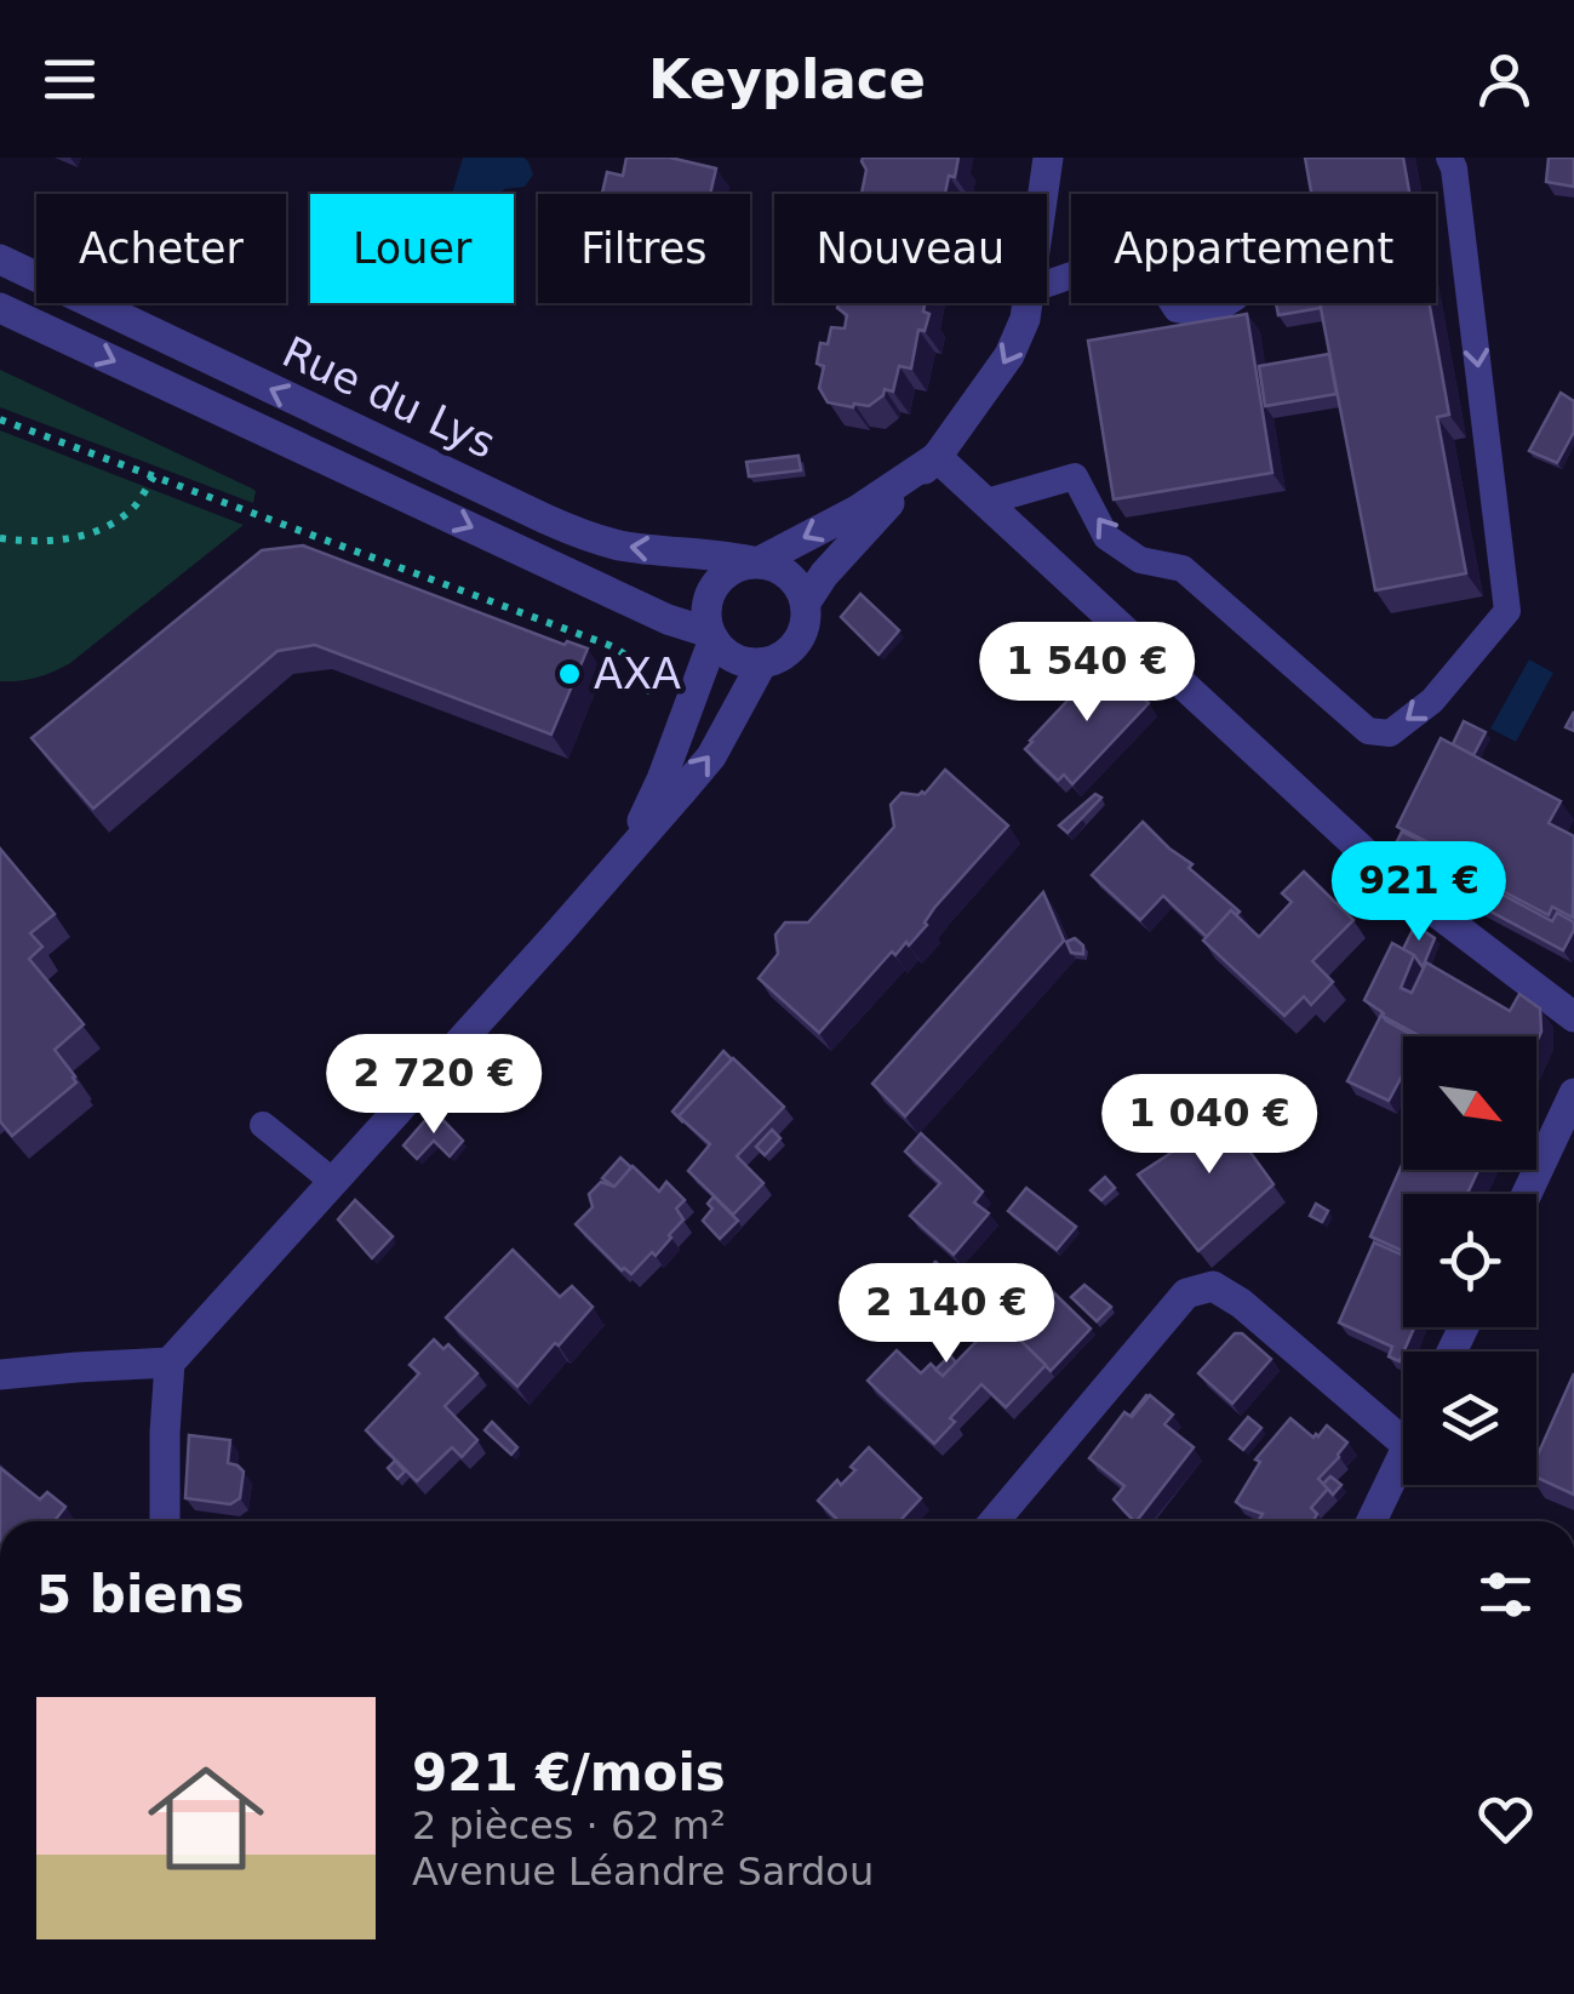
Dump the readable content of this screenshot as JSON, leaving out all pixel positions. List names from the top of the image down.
{
  "streets": {
    "street": ["Rue du Lys"]
  },
  "places": ["AXA"],
  "north": "bottom right",
  "page": {
    "header": "Keyplace",
    "chip": [
      "Acheter",
      "Louer",
      "Filtres",
      "Nouveau",
      "Appartement"
    ],
    "price": [
      "1 540 €",
      "921 €",
      "2 720 €",
      "1 040 €",
      "2 140 €"
    ],
    "heading": "5 biens",
    "list": [
      {
        "name": "921 €/mois",
        "note": "2 pièces · 62 m² · Avenue Léandre Sardou"
      }
    ]
  }
}
